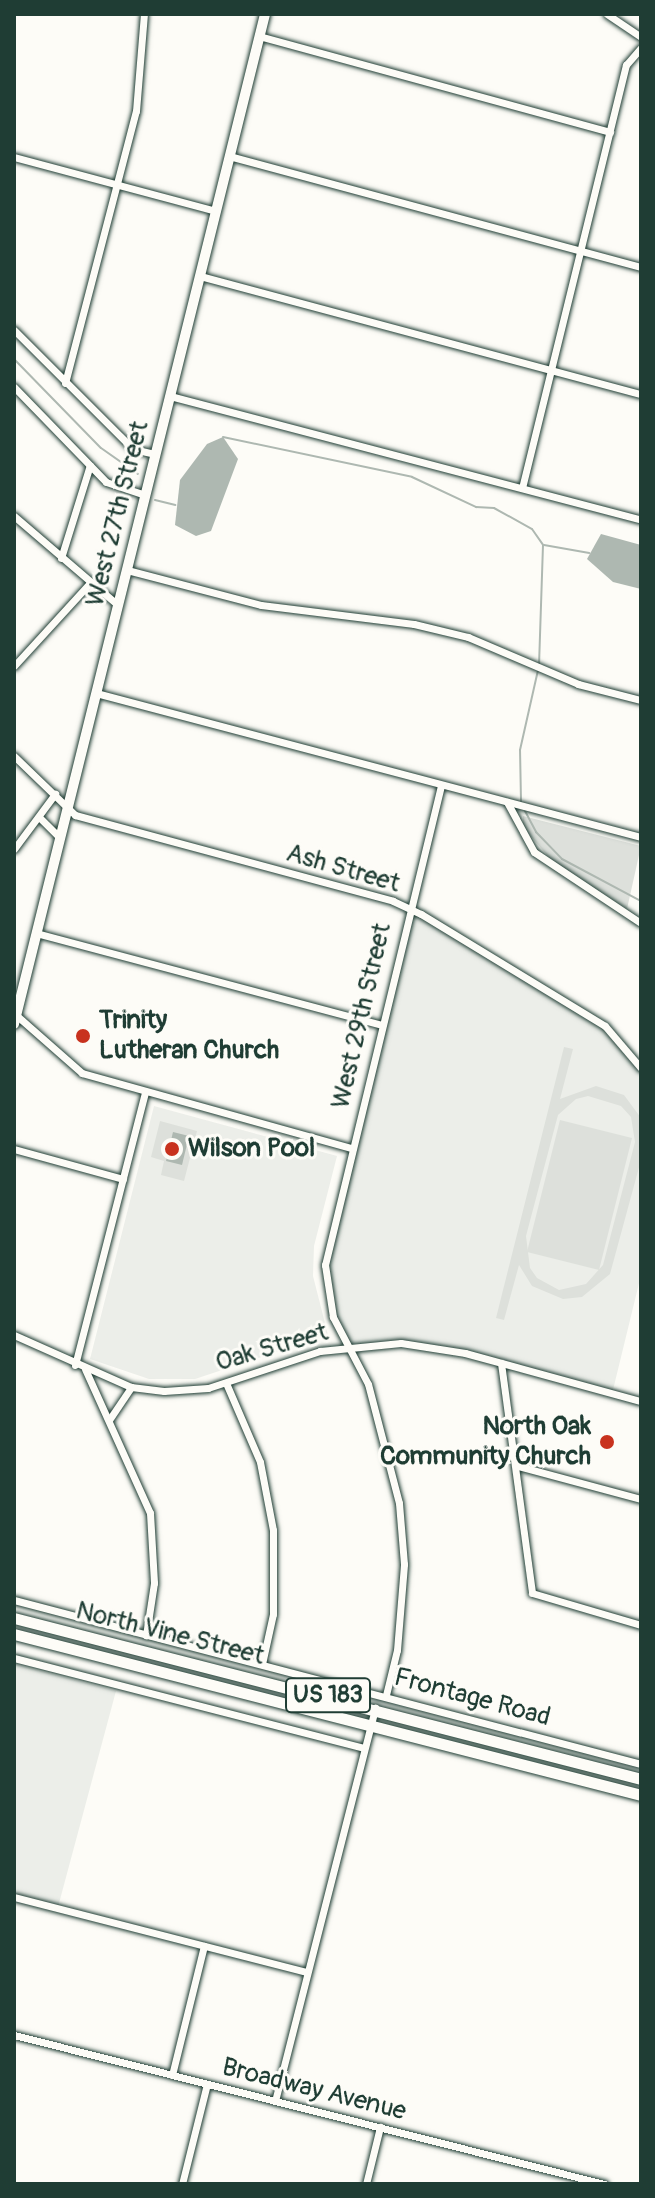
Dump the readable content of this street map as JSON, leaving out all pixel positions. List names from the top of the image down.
{
  "streets": {
    "main road": ["West 27th Street", "North Vine Street", "US 183"],
    "street": [
      "Ash Street",
      "West 29th Street",
      "Oak Street",
      "Frontage Road",
      "Broadway Avenue"
    ]
  },
  "crossings": [
    ["West 27th Street", "Ash Street"],
    ["Ash Street", "West 29th Street"],
    ["West 29th Street", "Oak Street"],
    ["West 29th Street", "Frontage Road"]
  ],
  "places": ["Trinity Lutheran Church", "Wilson Pool", "North Oak Community Church"]
}
